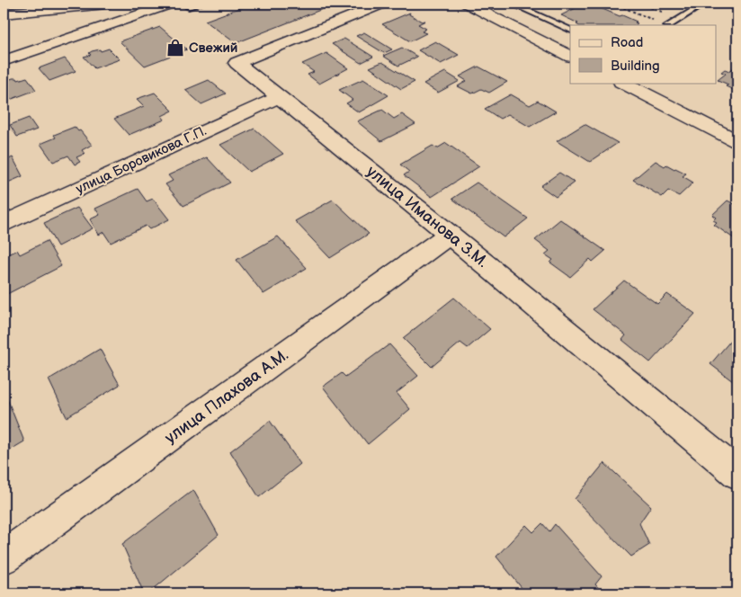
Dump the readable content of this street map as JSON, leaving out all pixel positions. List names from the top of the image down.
{
  "streets": {
    "street": ["улица Боровикова Г.П.", "улица Иманова З.М.", "улица Плахова А.М."]
  },
  "crossings": [
    ["улица Боровикова Г.П.", "улица Иманова З.М."],
    ["улица Иманова З.М.", "улица Плахова А.М."]
  ],
  "places": {
    "shop": ["Свежий"]
  },
  "legend": ["Road", "Building"]
}
